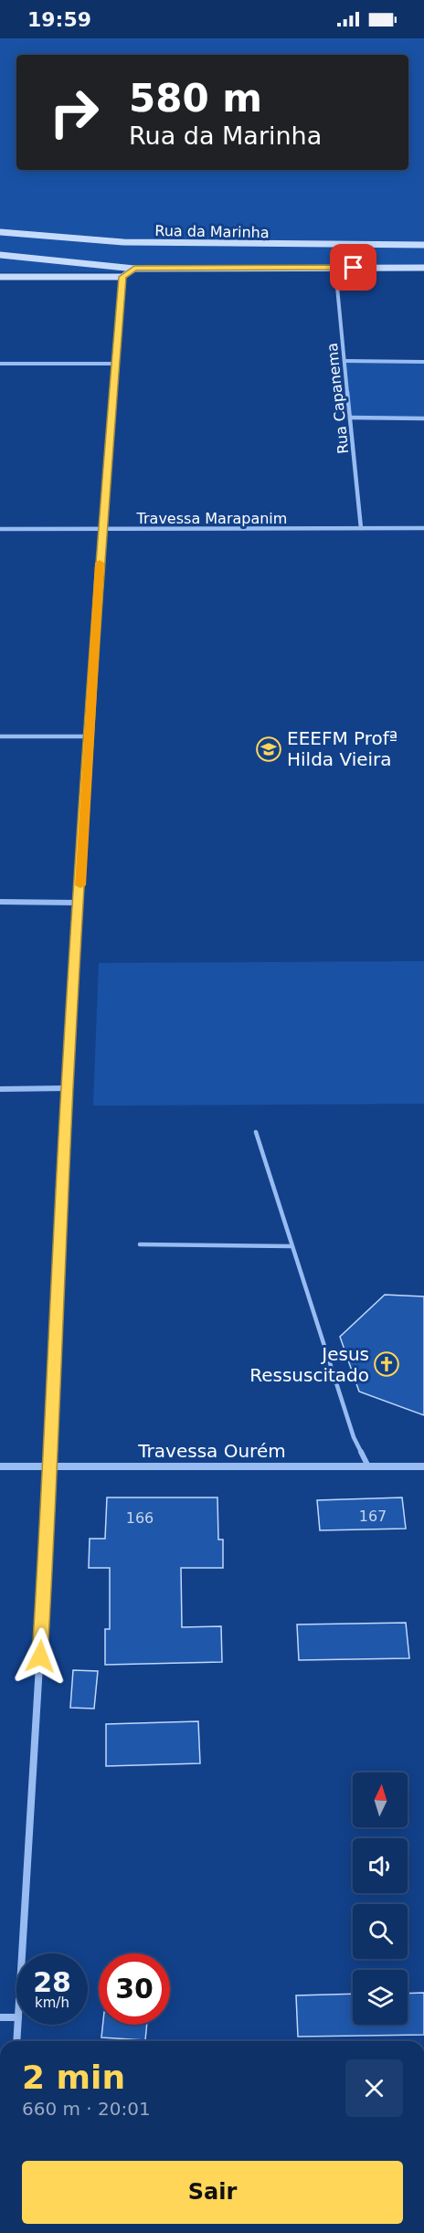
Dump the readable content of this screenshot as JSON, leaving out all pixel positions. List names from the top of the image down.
{
  "streets": {
    "main road": ["Rua da Marinha"],
    "street": ["Rua Capanema", "Travessa Marapanim", "Travessa Ourém"]
  },
  "crossings": [
    ["Rua Capanema", "Travessa Marapanim"]
  ],
  "places": {
    "school or university": ["EEEFM Profª Hilda Vieira"],
    "church": ["Jesus Ressuscitado"]
  },
  "house_numbers": ["167", "166"],
  "north": "top",
  "page": {
    "status": "19:59",
    "turn": ["580 m", "Rua da Marinha"],
    "speed": "28 km/h",
    "limit": "30",
    "heading": ["2 min", "660 m · 20:01"],
    "buttons": "Sair"
  }
}
